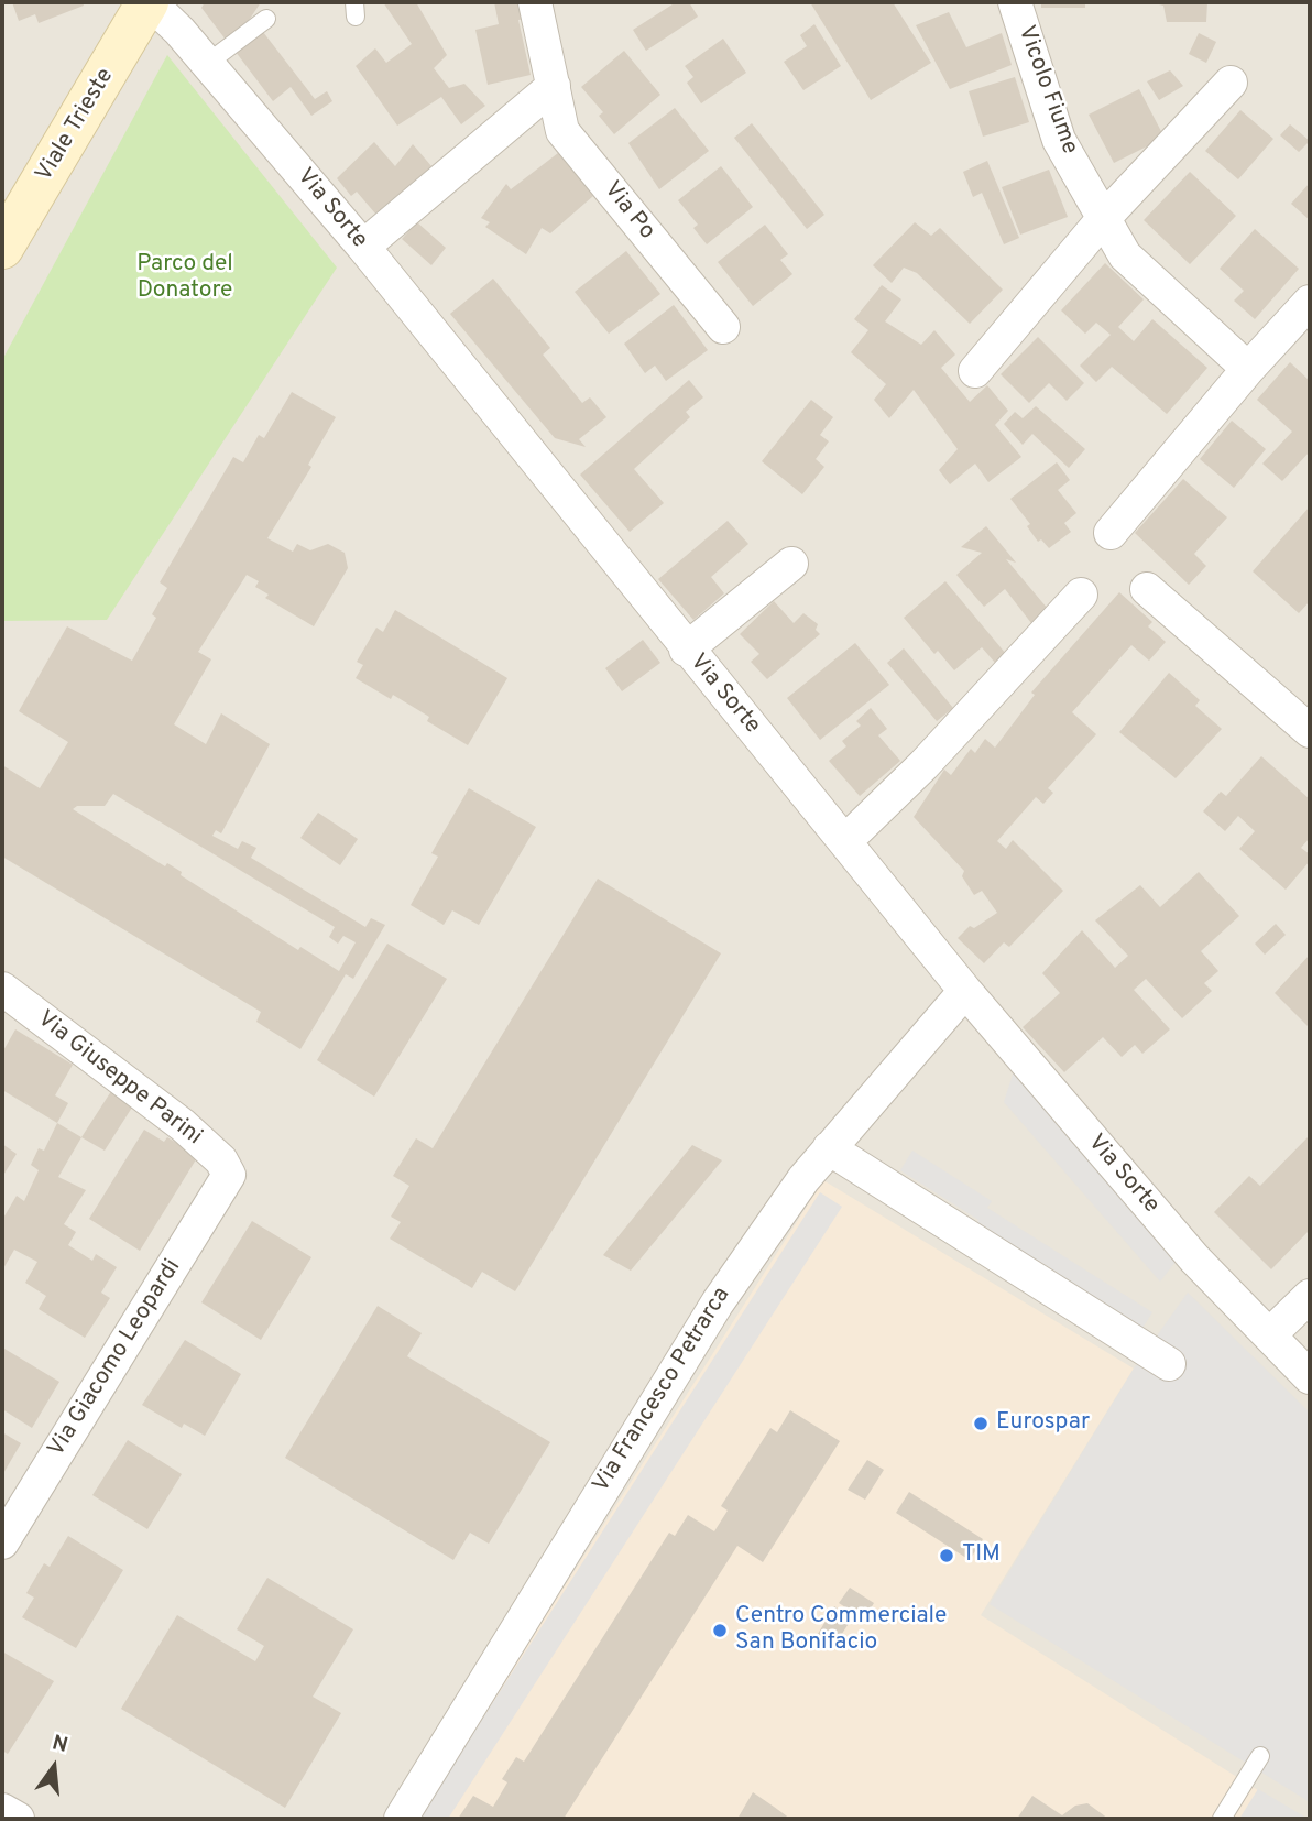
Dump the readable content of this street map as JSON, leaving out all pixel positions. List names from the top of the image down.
{
  "streets": {
    "street": [
      "Vicolo Fiume",
      "Viale Trieste",
      "Via Sorte",
      "Via Po",
      "Via Giuseppe Parini",
      "Via Giacomo Leopardi",
      "Via Francesco Petrarca"
    ]
  },
  "crossings": [
    ["Viale Trieste", "Via Sorte"],
    ["Via Sorte", "Via Francesco Petrarca"],
    ["Via Giuseppe Parini", "Via Giacomo Leopardi"]
  ],
  "parks": ["Parco del Donatore"],
  "places": ["Eurospar", "TIM", "Centro Commerciale San Bonifacio"],
  "north": "top"
}
